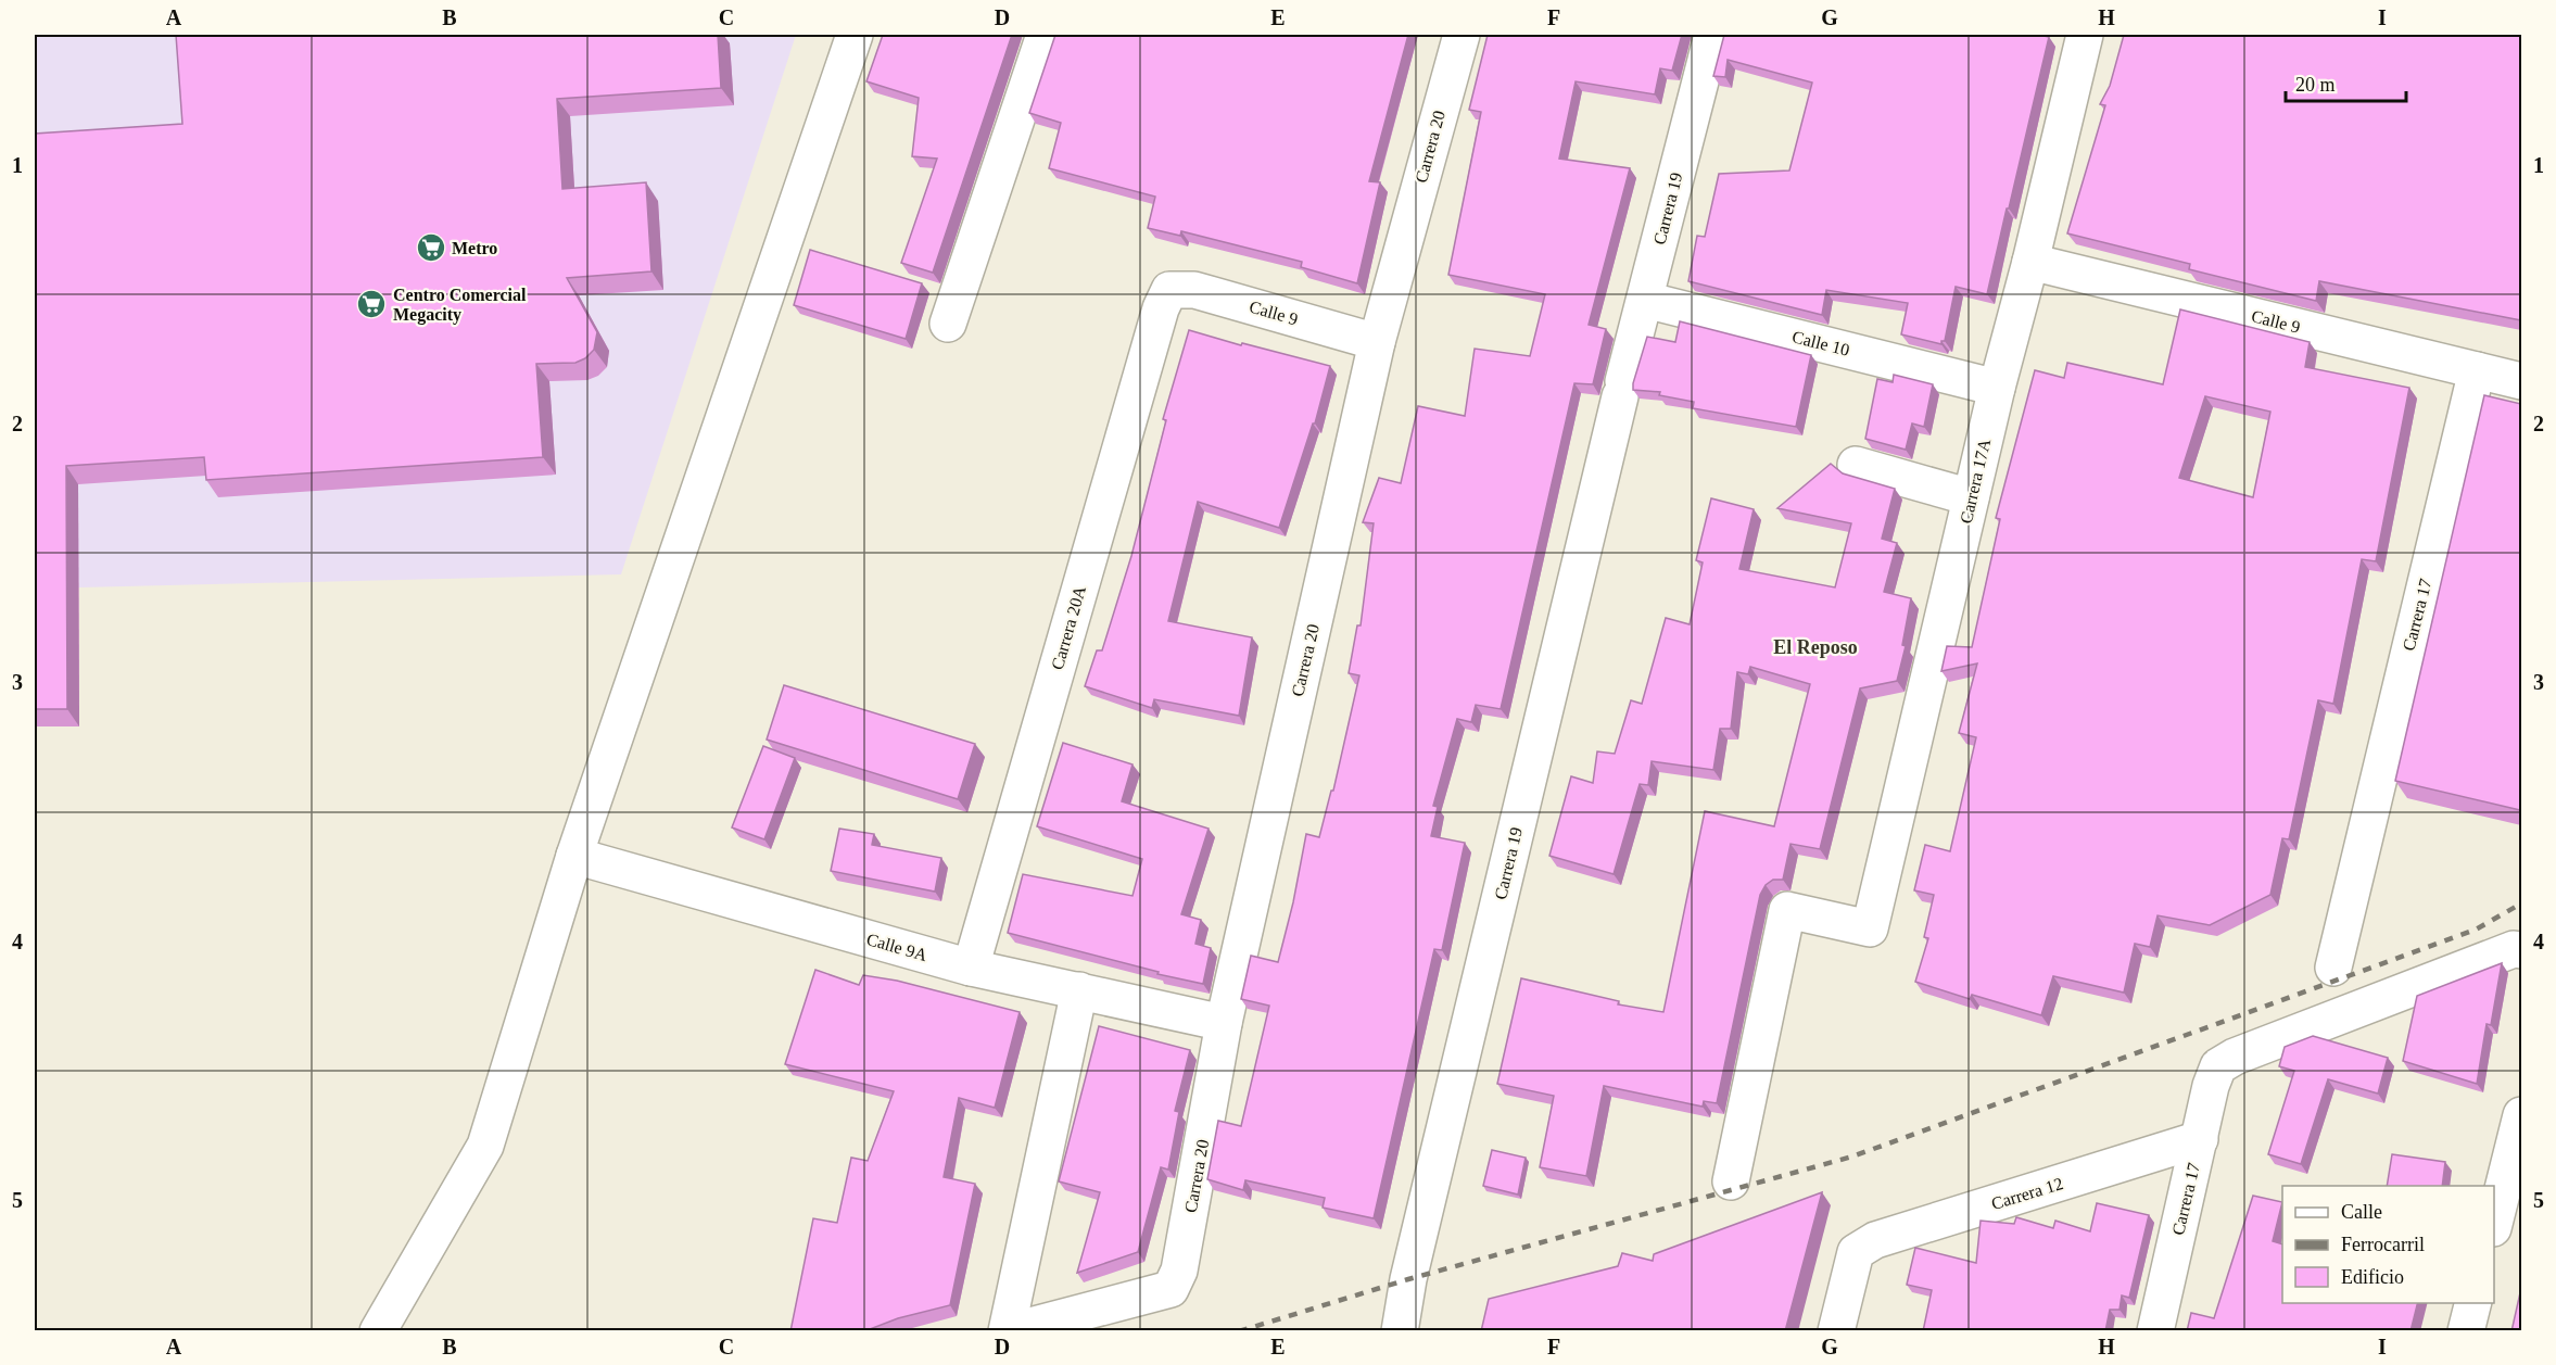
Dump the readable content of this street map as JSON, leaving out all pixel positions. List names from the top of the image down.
{
  "streets": {
    "street": [
      "Carrera 20",
      "Carrera 19",
      "Calle 9",
      "Calle 10",
      "Carrera 17A",
      "Carrera 17",
      "Carrera 20A",
      "Calle 9A",
      "Carrera 12"
    ]
  },
  "crossings": [
    ["Carrera 20", "Calle 9"],
    ["Carrera 20", "Calle 9A"],
    ["Carrera 19", "Calle 10"],
    ["Calle 9", "Carrera 17A"],
    ["Calle 9", "Carrera 17"],
    ["Calle 9", "Carrera 20A"],
    ["Calle 10", "Carrera 17A"],
    ["Carrera 17", "Carrera 12"],
    ["Carrera 20A", "Calle 9A"]
  ],
  "districts": ["El Reposo"],
  "places": {
    "supermarket": ["Metro", "Centro Comercial Megacity"]
  },
  "legend": ["Calle", "Ferrocarril", "Edificio"],
  "scale_bar": "20 m",
  "grid": {
    "columns": [
      "A",
      "B",
      "C",
      "D",
      "E",
      "F",
      "G",
      "H",
      "I"
    ],
    "rows": [
      "1",
      "2",
      "3",
      "4",
      "5"
    ]
  }
}
